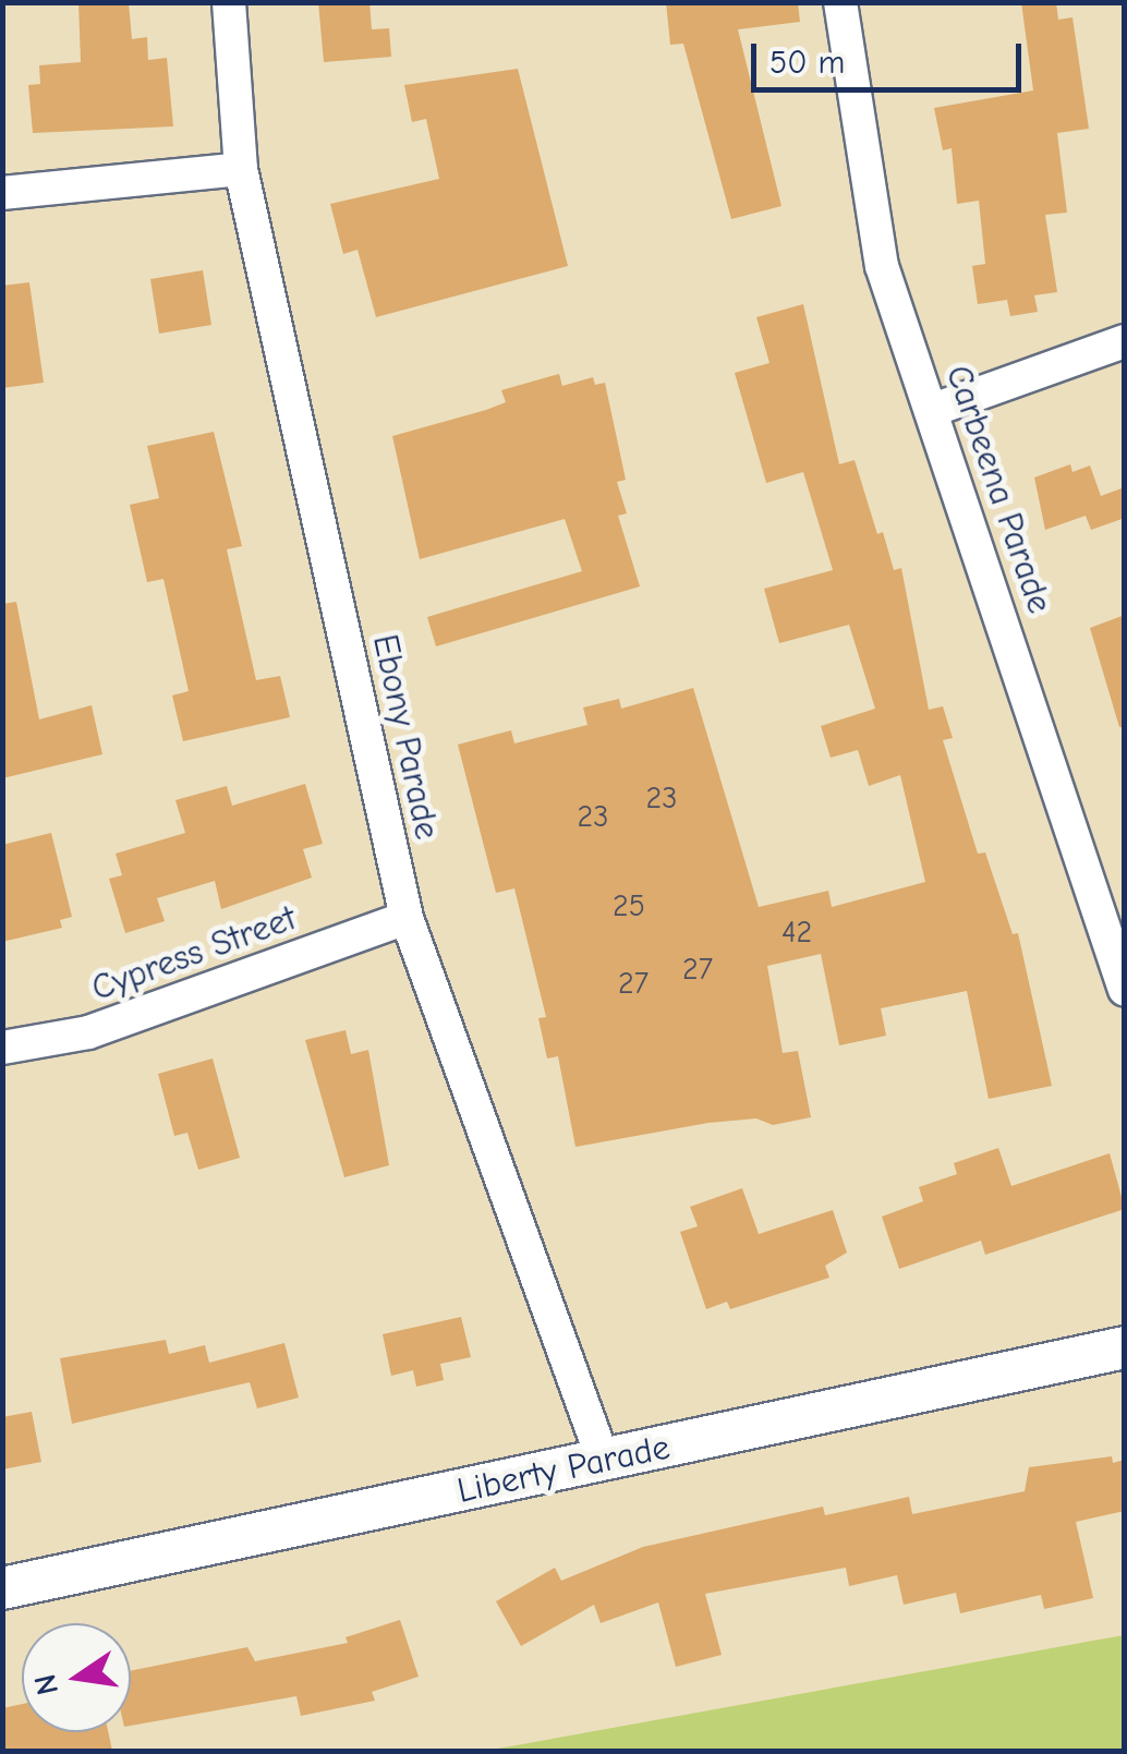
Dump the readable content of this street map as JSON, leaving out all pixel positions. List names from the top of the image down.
{
  "streets": {
    "street": [
      "Carbeena Parade",
      "Ebony Parade",
      "Cypress Street",
      "Liberty Parade"
    ]
  },
  "crossings": [
    ["Ebony Parade", "Cypress Street"],
    ["Ebony Parade", "Liberty Parade"]
  ],
  "house_numbers": [
    "23",
    "23",
    "25",
    "42",
    "27",
    "27"
  ],
  "scale_bar": "50 m",
  "north": "left"
}
